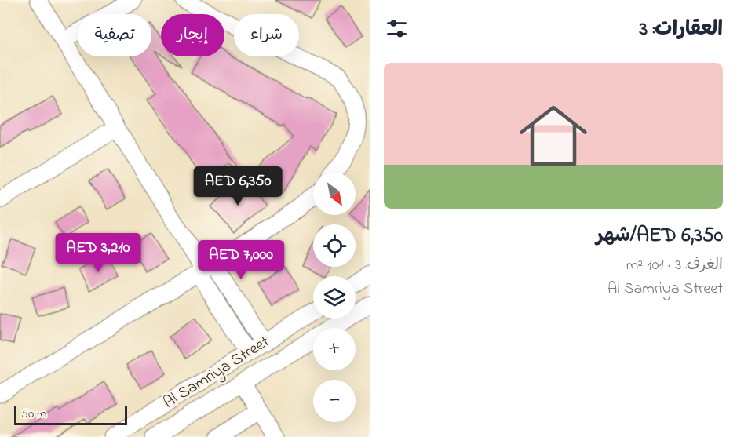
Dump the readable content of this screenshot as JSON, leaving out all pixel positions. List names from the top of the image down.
{
  "streets": {
    "street": ["Al Samriya Street"]
  },
  "scale_bar": "50 m",
  "north": "bottom right",
  "page": {
    "heading": "العقارات: 3",
    "chip": ["شراء", "إيجار", "تصفية"],
    "list": [
      {
        "name": "AED 6,350/شهر",
        "note": "الغرف: 3 · 101 m² · Al Samriya Street"
      }
    ],
    "price": ["AED 6,350", "AED 3,210", "AED 7,000"],
    "map_buttons": ["+", "−"],
    "scale": "50 m"
  }
}
